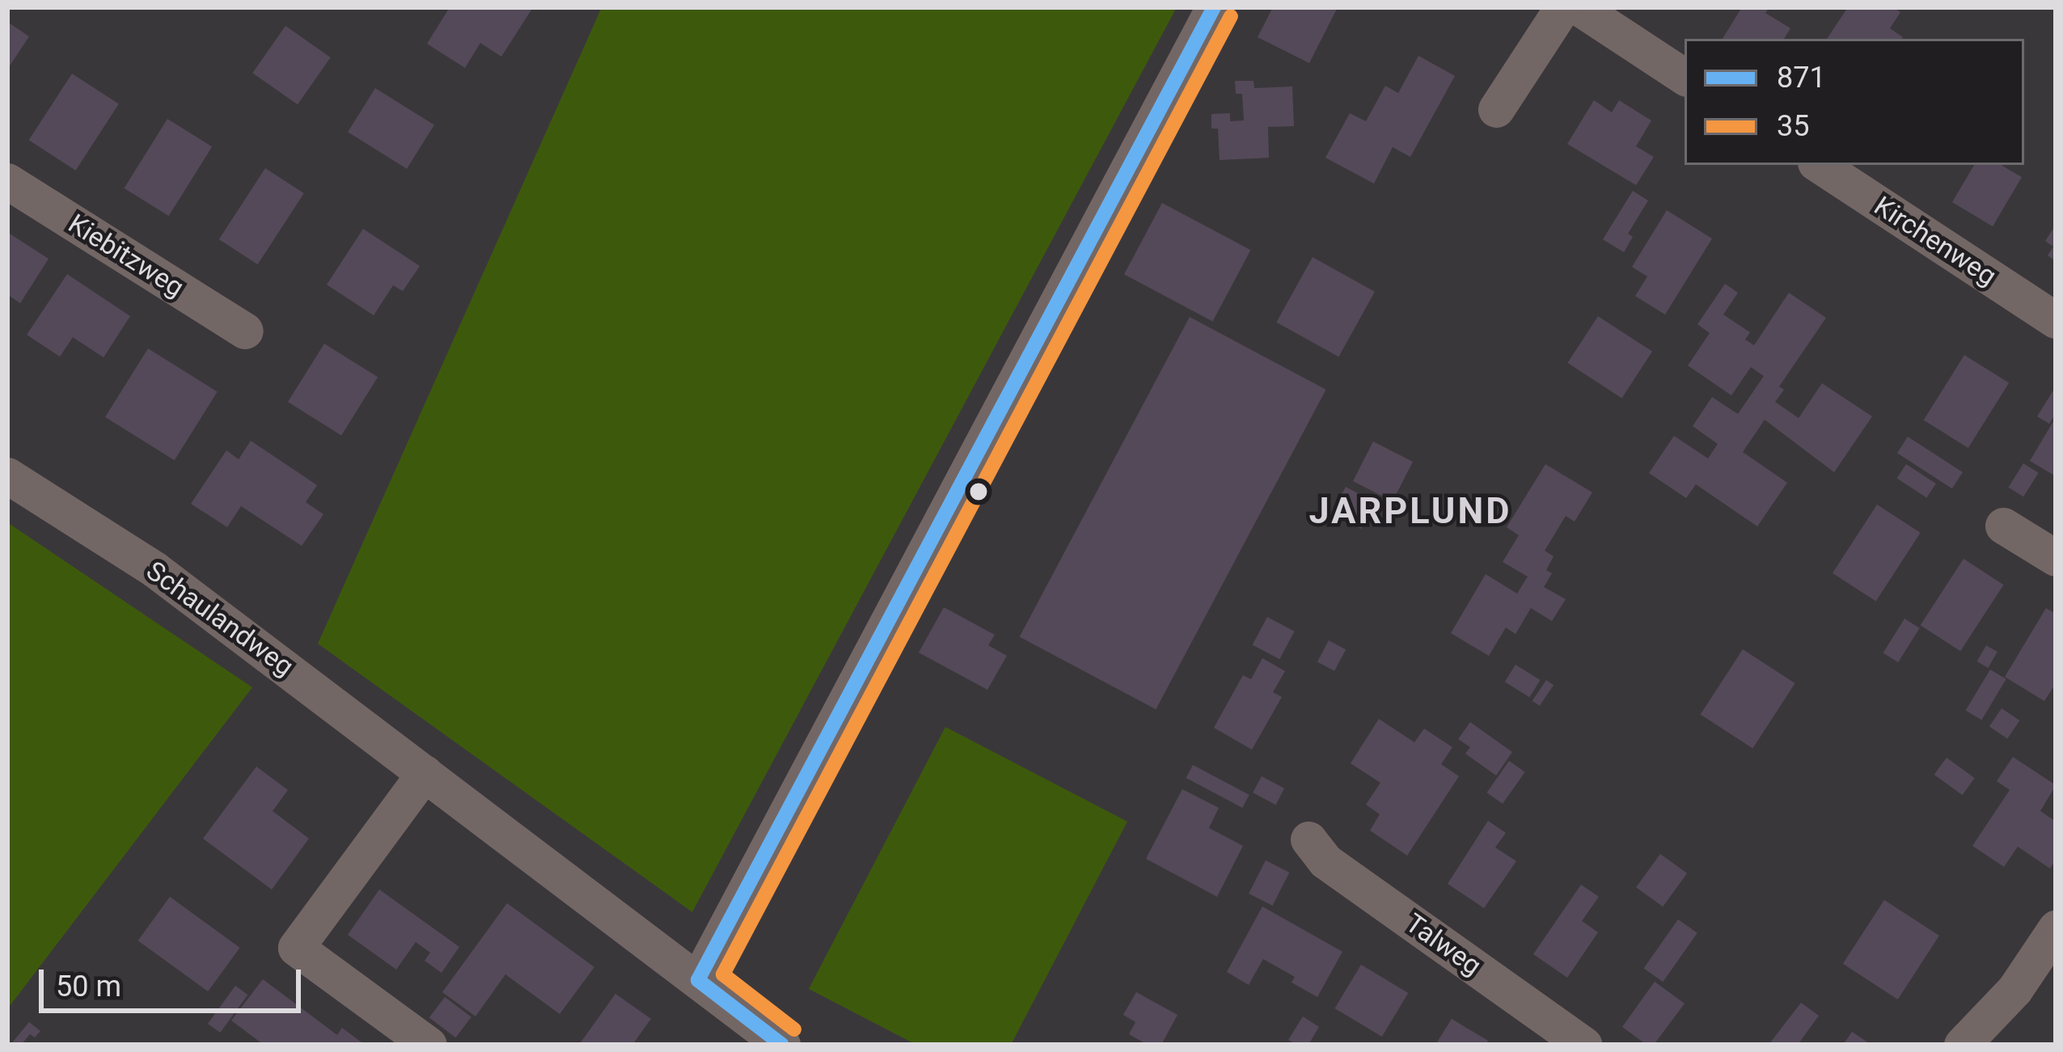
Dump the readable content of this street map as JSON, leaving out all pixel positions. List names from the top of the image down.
{
  "streets": {
    "street": [
      "Kirchenweg",
      "Kiebitzweg",
      "Schaulandweg",
      "Talweg"
    ]
  },
  "districts": ["JARPLUND"],
  "lines": ["transit line 871", "transit line 35"],
  "legend": ["871", "35"],
  "scale_bar": "50 m"
}
